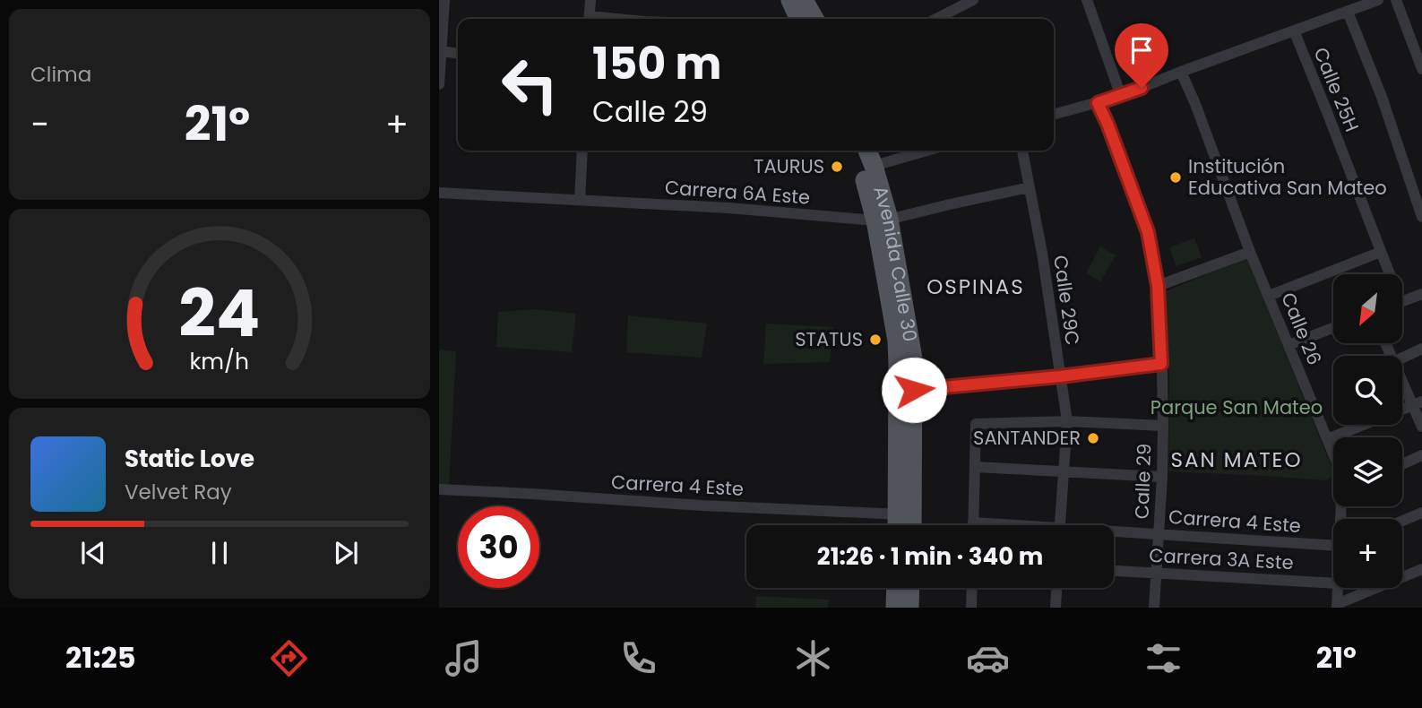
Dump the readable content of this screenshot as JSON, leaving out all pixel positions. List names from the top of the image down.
{
  "streets": {
    "main road": ["Avenida Calle 30"],
    "street": [
      "Calle 25H",
      "Carrera 6A Este",
      "Calle 29C",
      "Calle 26",
      "Calle 29",
      "Carrera 4 Este",
      "Carrera 3A Este"
    ]
  },
  "crossings": [
    ["Carrera 6A Este", "Avenida Calle 30"],
    ["Carrera 6A Este", "Calle 29C"],
    ["Avenida Calle 30", "Carrera 4 Este"],
    ["Calle 29", "Carrera 4 Este"],
    ["Calle 29", "Carrera 3A Este"]
  ],
  "districts": ["OSPINAS", "SAN MATEO"],
  "parks": ["Parque San Mateo"],
  "places": [
    "TAURUS",
    "Institución Educativa San Mateo",
    "STATUS",
    "SANTANDER"
  ],
  "north": "bottom left",
  "page": {
    "tile": "Clima",
    "turn": ["150 m", "Calle 29"],
    "heat": ["−", "21°", "+"],
    "map_buttons": "+",
    "song": ["Static Love", "Velvet Ray"],
    "limit": "30",
    "trip": "21:26 · 1 min · 340 m",
    "tabs": ["21:25", "21°"],
    "gauge": ["24", "km/h"]
  }
}
